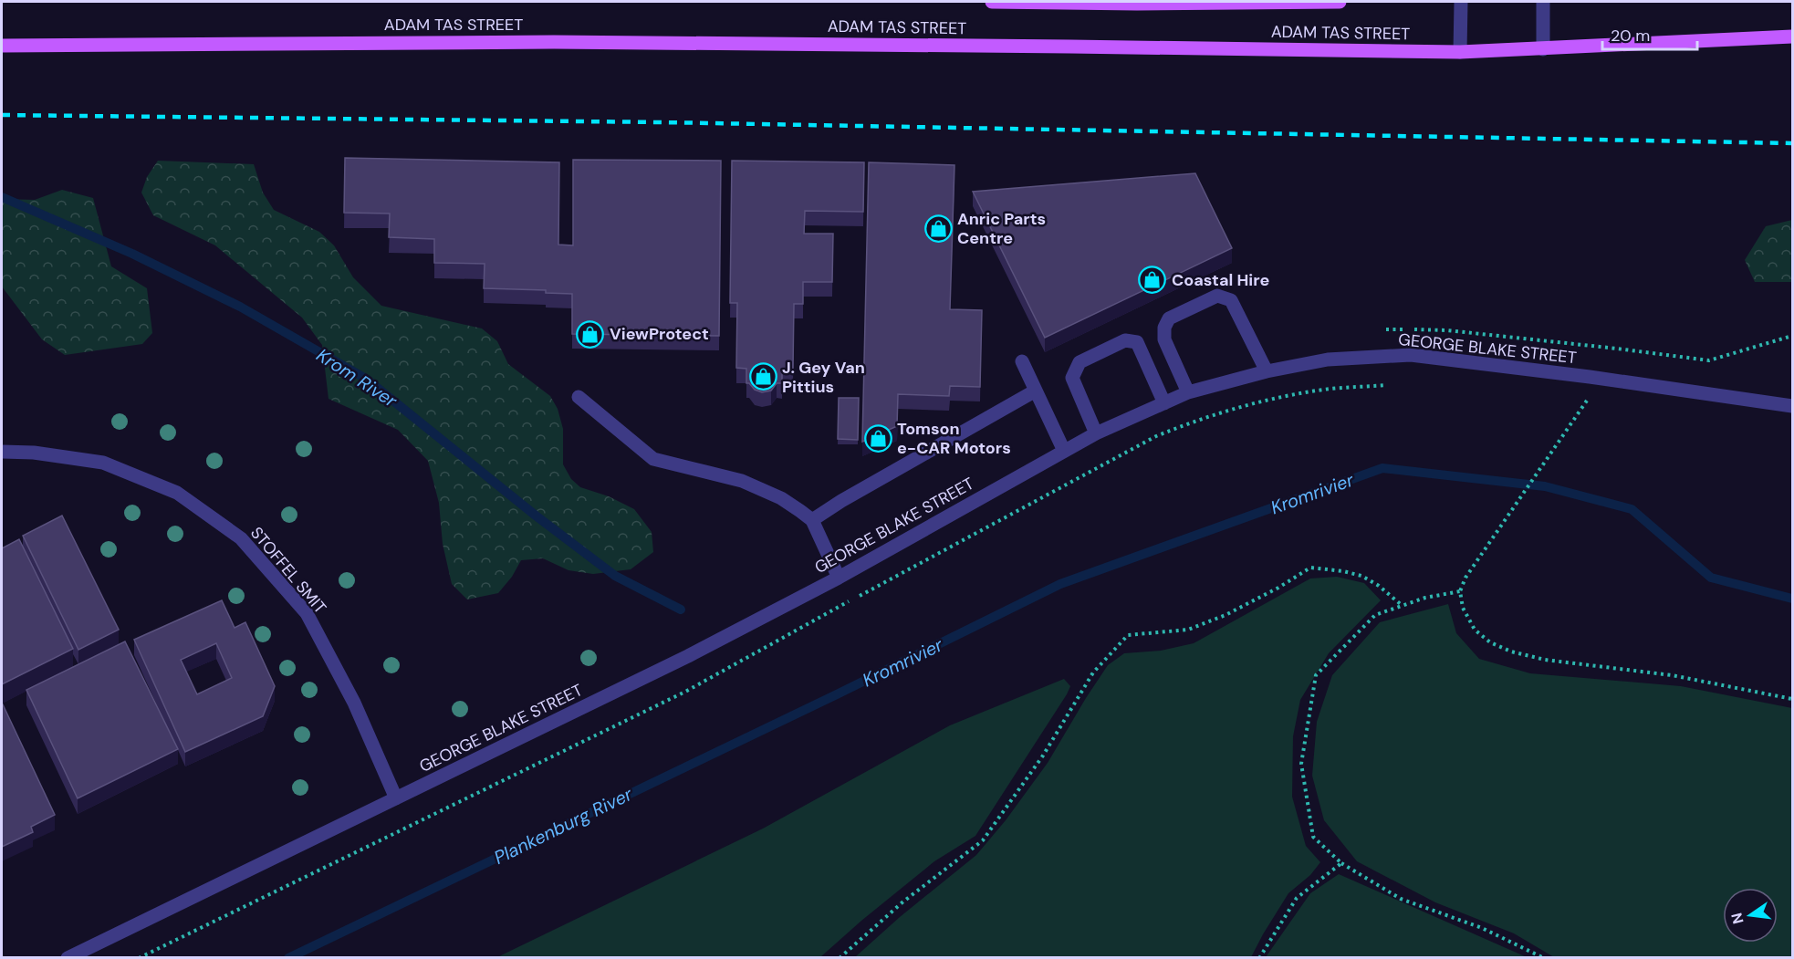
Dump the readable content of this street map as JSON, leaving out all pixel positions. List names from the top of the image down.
{
  "streets": {
    "main road": ["ADAM TAS STREET"],
    "street": ["GEORGE BLAKE STREET", "STOFFEL SMIT"]
  },
  "crossings": [
    ["GEORGE BLAKE STREET", "STOFFEL SMIT"]
  ],
  "water": ["Krom River", "Kromrivier", "Plankenburg River"],
  "places": {
    "shop": [
      "Anric Parts Centre",
      "Coastal Hire",
      "ViewProtect",
      "J. Gey Van Pittius",
      "Tomson e-CAR Motors"
    ]
  },
  "scale_bar": "20 m",
  "north": "left"
}
